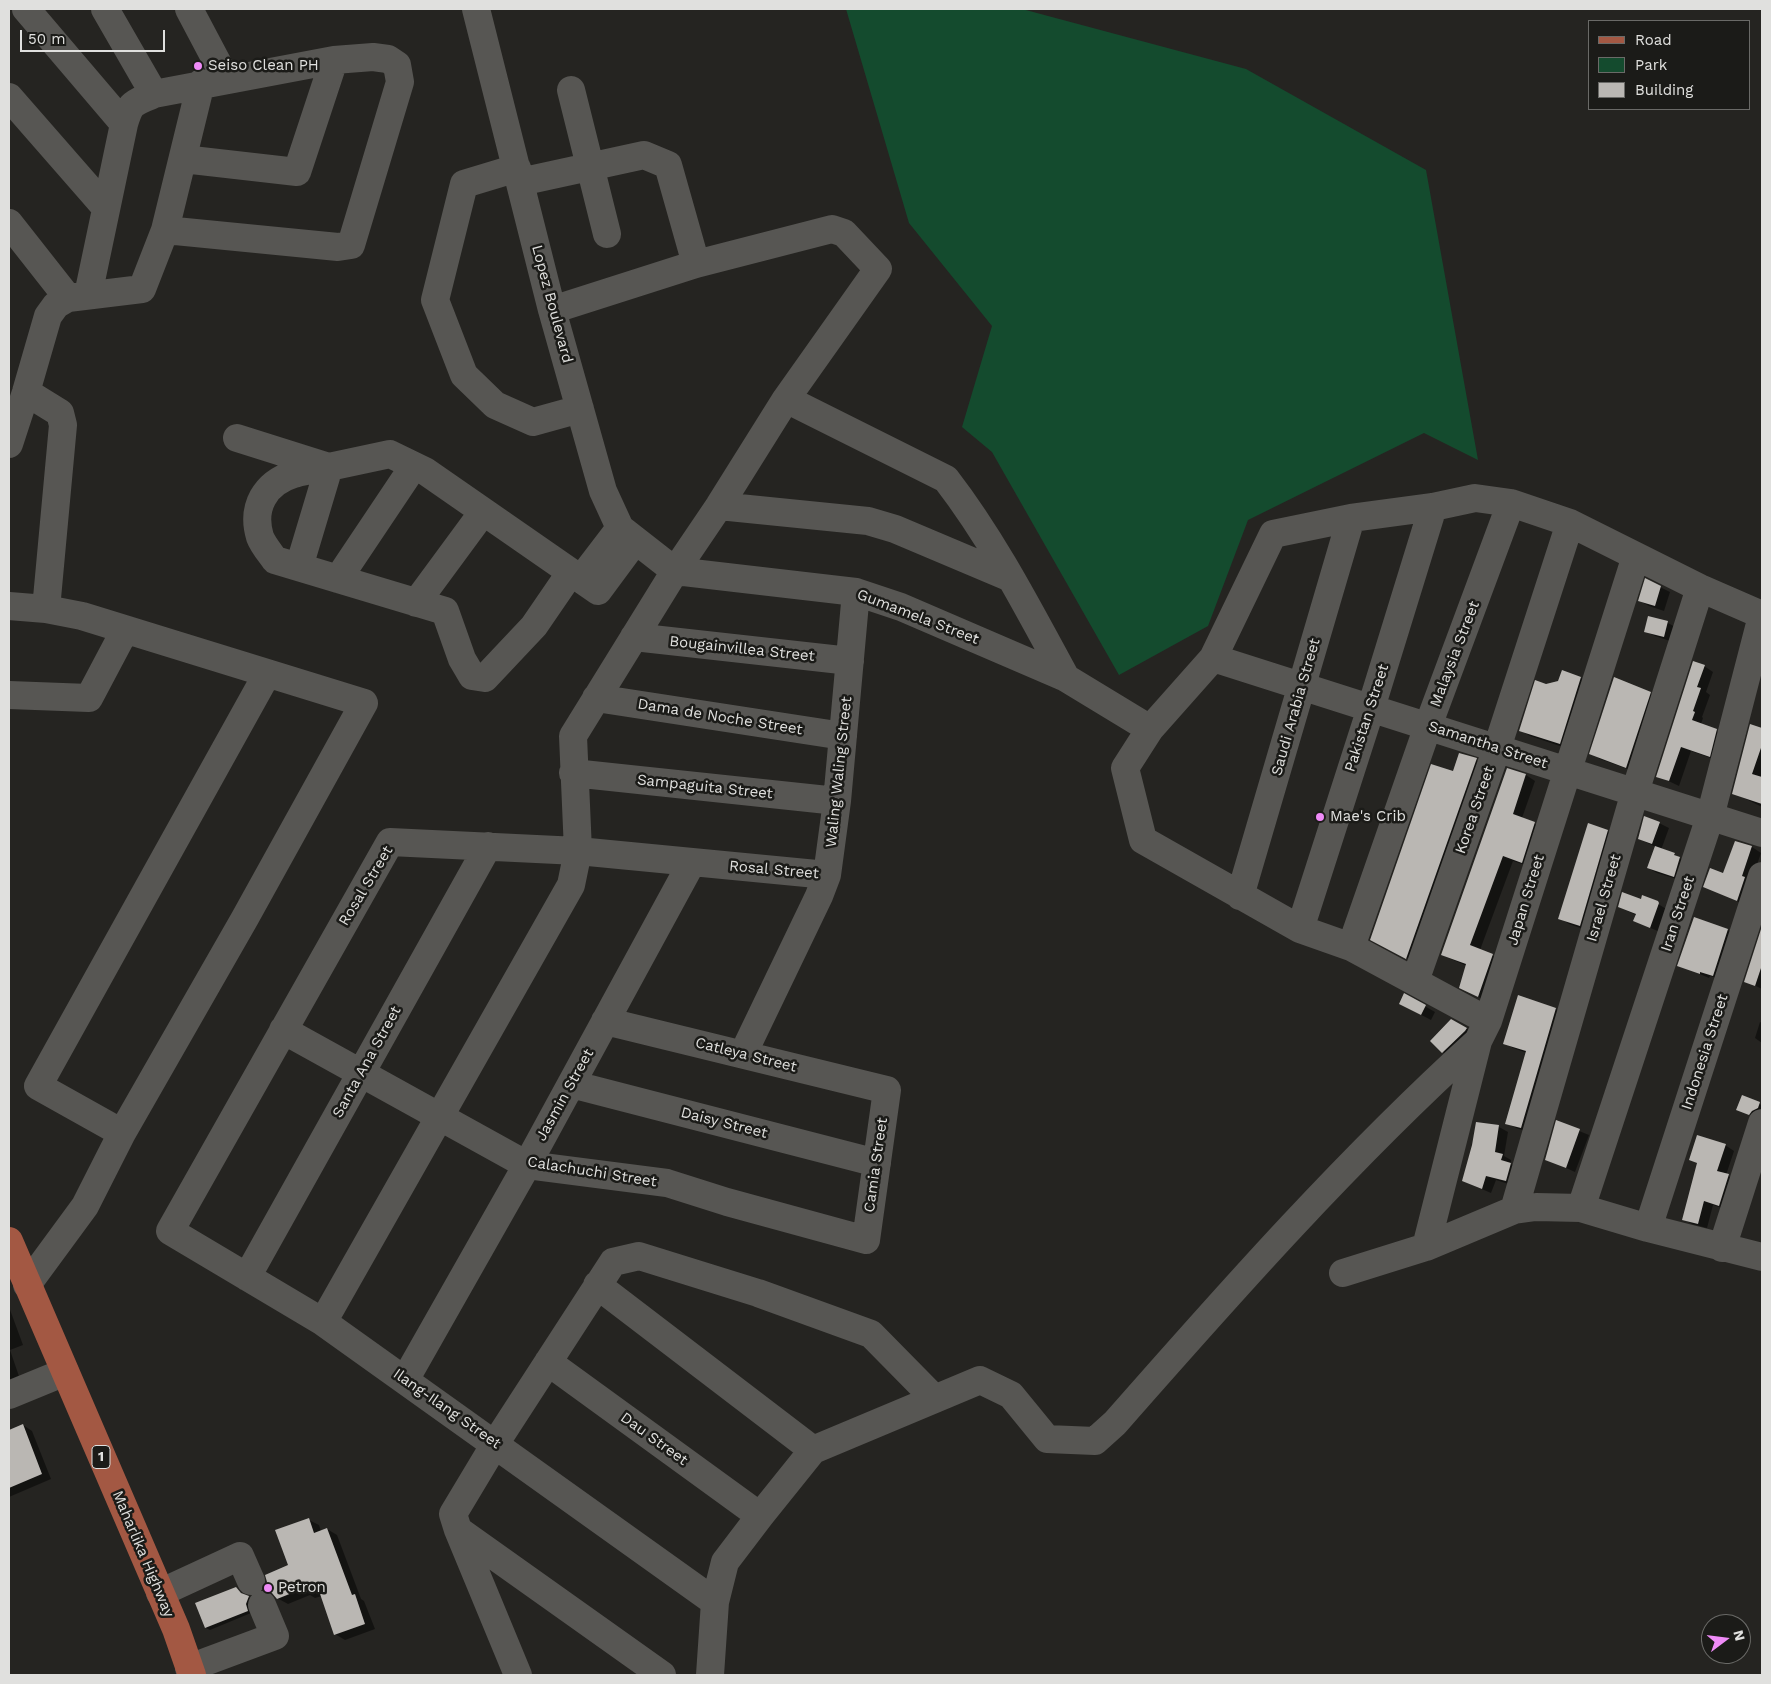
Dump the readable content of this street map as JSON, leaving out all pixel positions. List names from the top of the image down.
{
  "streets": {
    "main road": ["1", "Maharlika Highway"],
    "street": [
      "Lopez Boulevard",
      "Gumamela Street",
      "Bougainvillea Street",
      "Malaysia Street",
      "Saudi Arabia Street",
      "Dama de Noche Street",
      "Pakistan Street",
      "Samantha Street",
      "Waling Waling Street",
      "Sampaguita Street",
      "Korea Street",
      "Rosal Street",
      "Israel Street",
      "Japan Street",
      "Iran Street",
      "Indonesia Street",
      "Catleya Street",
      "Santa Ana Street",
      "Jasmin Street",
      "Daisy Street",
      "Camia Street",
      "Calachuchi Street",
      "Ilang-Ilang Street",
      "Dau Street"
    ]
  },
  "crossings": [
    ["Lopez Boulevard", "Gumamela Street"],
    ["Gumamela Street", "Waling Waling Street"],
    ["Bougainvillea Street", "Waling Waling Street"],
    ["Malaysia Street", "Samantha Street"],
    ["Saudi Arabia Street", "Samantha Street"],
    ["Dama de Noche Street", "Waling Waling Street"],
    ["Pakistan Street", "Samantha Street"],
    ["Samantha Street", "Korea Street"],
    ["Samantha Street", "Israel Street"],
    ["Samantha Street", "Japan Street"],
    ["Samantha Street", "Iran Street"],
    ["Waling Waling Street", "Sampaguita Street"],
    ["Waling Waling Street", "Rosal Street"],
    ["Waling Waling Street", "Catleya Street"],
    ["Rosal Street", "Santa Ana Street"],
    ["Rosal Street", "Jasmin Street"],
    ["Rosal Street", "Calachuchi Street"],
    ["Rosal Street", "Ilang-Ilang Street"],
    ["Catleya Street", "Jasmin Street"],
    ["Catleya Street", "Camia Street"],
    ["Santa Ana Street", "Calachuchi Street"],
    ["Santa Ana Street", "Ilang-Ilang Street"],
    ["Jasmin Street", "Daisy Street"],
    ["Jasmin Street", "Calachuchi Street"],
    ["Jasmin Street", "Ilang-Ilang Street"],
    ["Daisy Street", "Camia Street"],
    ["Camia Street", "Calachuchi Street"]
  ],
  "places": ["Seiso Clean PH", "Mae's Crib", "Petron"],
  "legend": ["Road", "Park", "Building"],
  "scale_bar": "50 m",
  "north": "right"
}
